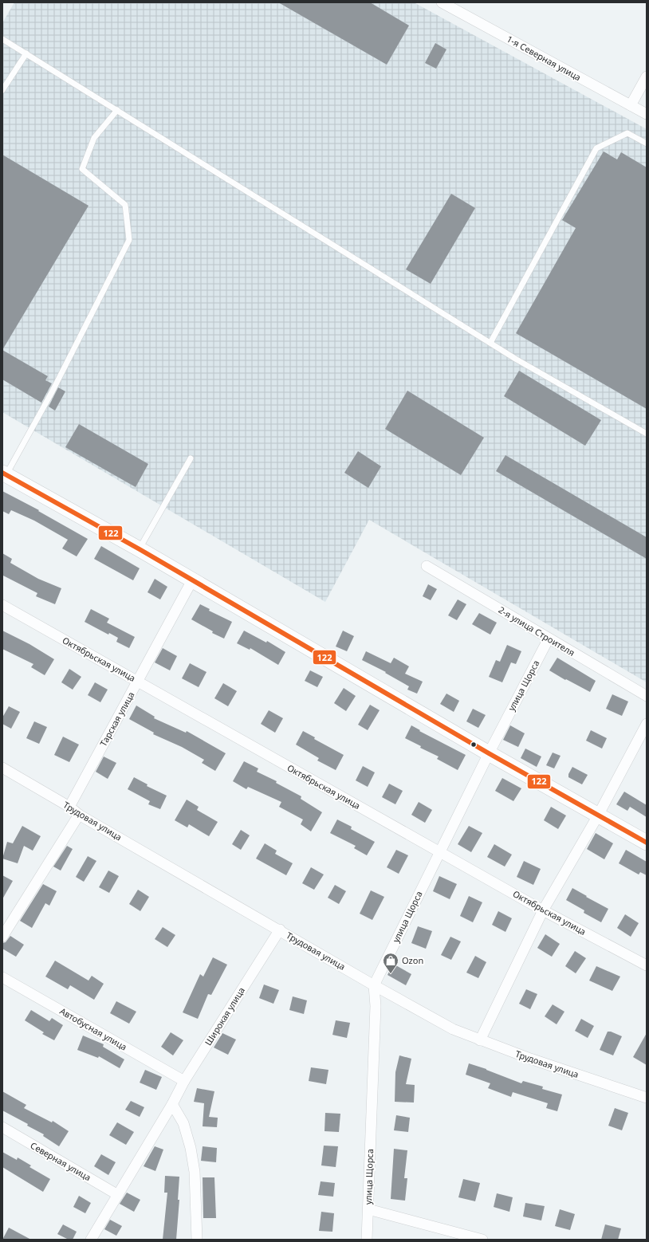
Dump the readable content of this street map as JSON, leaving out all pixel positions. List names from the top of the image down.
{
  "streets": {
    "street": [
      "1-я Северная улица",
      "2-я улица Строителя",
      "Октябрьская улица",
      "улица Щорса",
      "Тарская улица",
      "Трудовая улица",
      "Широкая улица",
      "Автобусная улица",
      "Северная улица"
    ]
  },
  "crossings": [
    ["2-я улица Строителя", "улица Щорса"],
    ["Октябрьская улица", "улица Щорса"],
    ["Октябрьская улица", "Тарская улица"],
    ["улица Щорса", "Трудовая улица"],
    ["Тарская улица", "Трудовая улица"],
    ["Трудовая улица", "Широкая улица"],
    ["Широкая улица", "Автобусная улица"],
    ["Широкая улица", "Северная улица"]
  ],
  "places": {
    "shop": ["Ozon"]
  },
  "lines": ["transit line 122"]
}
